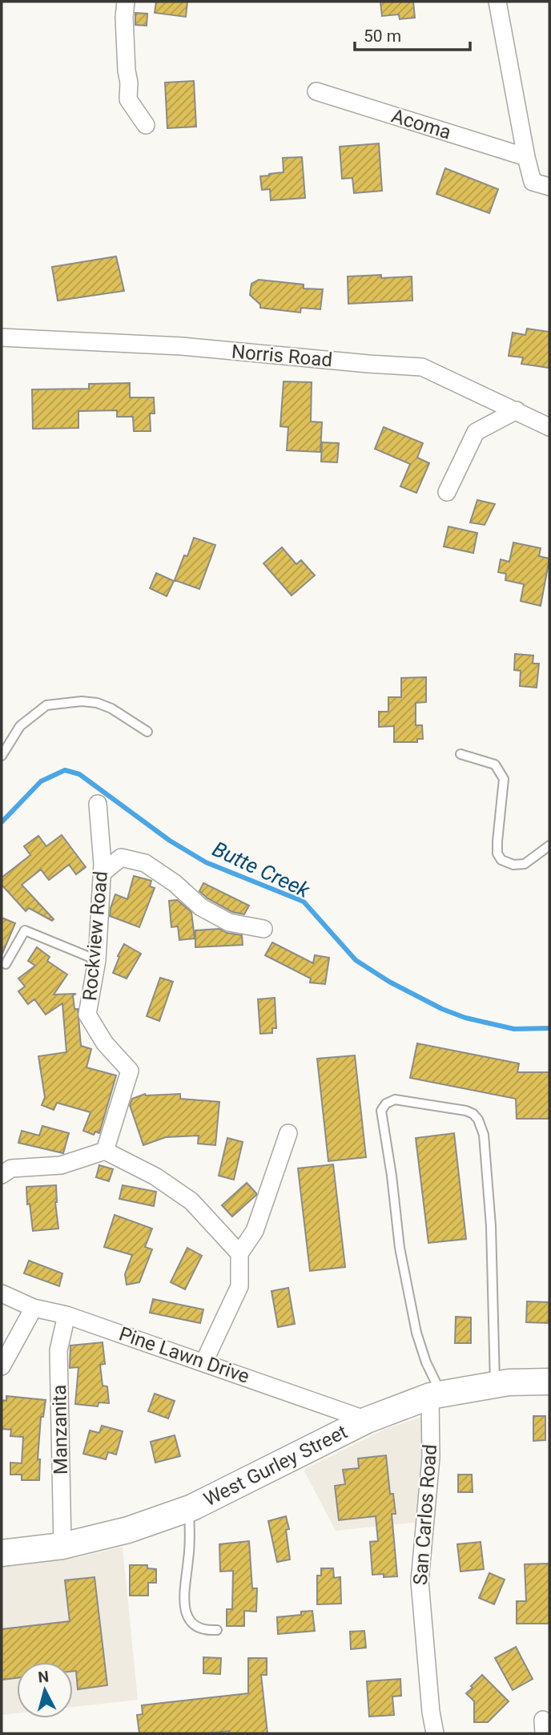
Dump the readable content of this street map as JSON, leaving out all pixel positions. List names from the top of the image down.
{
  "streets": {
    "main road": ["West Gurley Street"],
    "street": [
      "Acoma",
      "Norris Road",
      "Rockview Road",
      "Pine Lawn Drive",
      "Manzanita",
      "San Carlos Road"
    ]
  },
  "crossings": [
    ["Pine Lawn Drive", "Manzanita"],
    ["Pine Lawn Drive", "West Gurley Street"],
    ["Manzanita", "West Gurley Street"],
    ["West Gurley Street", "San Carlos Road"]
  ],
  "water": ["Butte Creek"],
  "scale_bar": "50 m",
  "north": "top"
}
